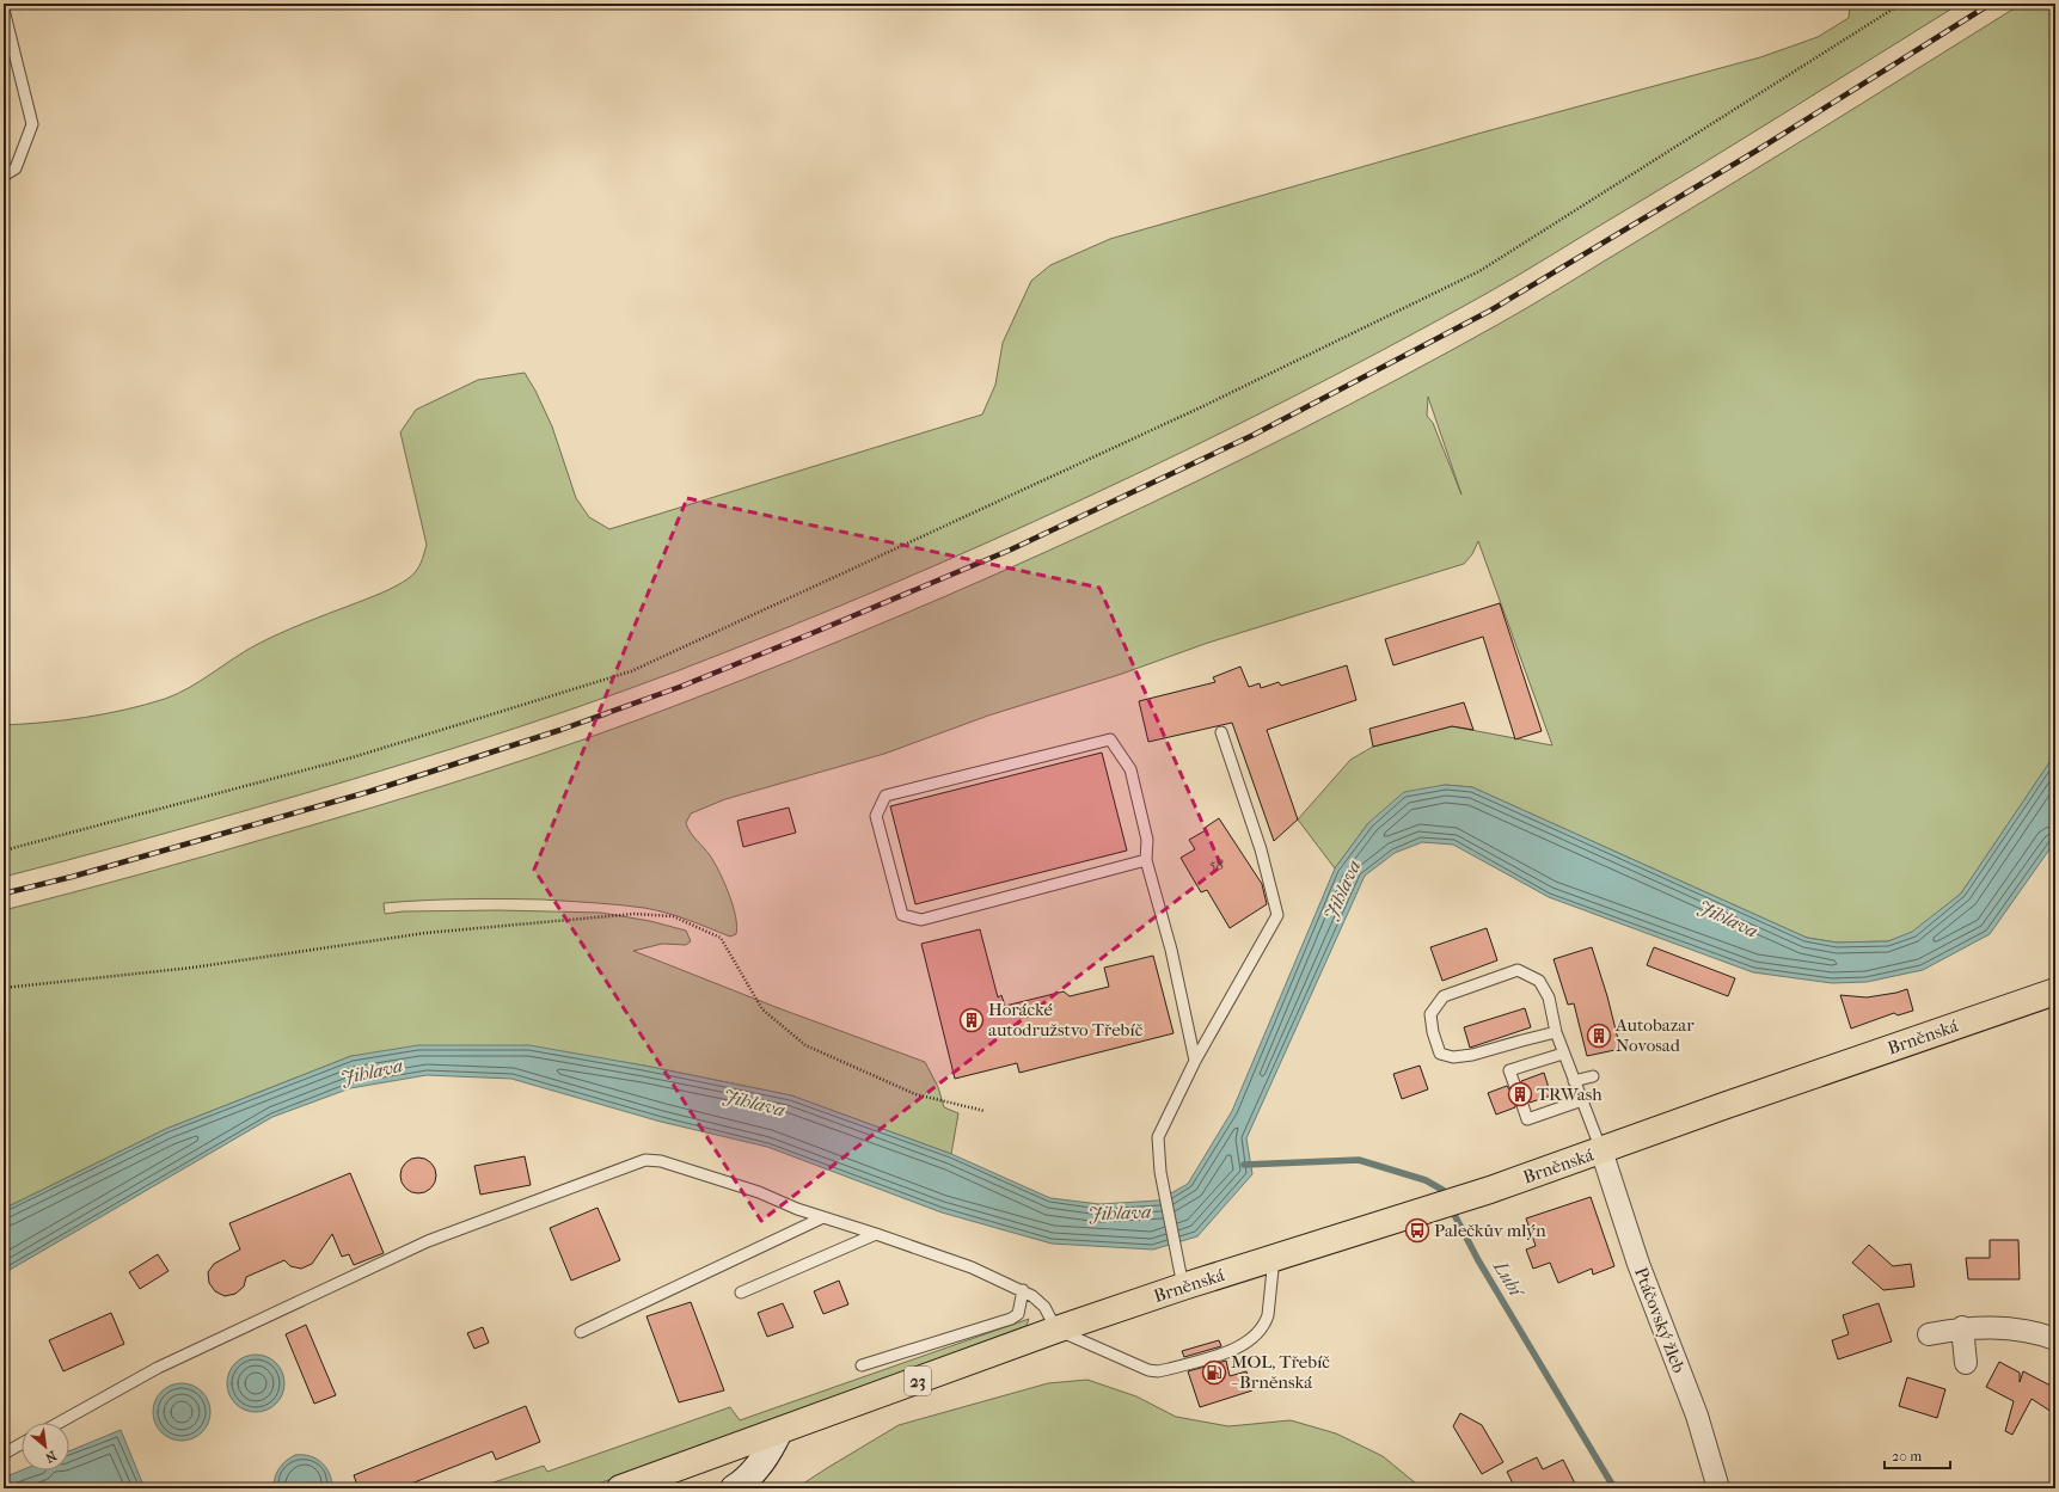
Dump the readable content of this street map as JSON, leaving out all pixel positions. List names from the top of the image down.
{
  "streets": {
    "main road": ["Brněnská", "23"],
    "street": ["Ptáčovský žleb"]
  },
  "crossings": [
    ["Brněnská", "Ptáčovský žleb"],
    ["Brněnská", "23"]
  ],
  "water": ["Jihlava", "Lubí"],
  "places": {
    "building": ["Horácké autodružstvo Třebíč", "Autobazar Novosad", "TRWash"],
    "bus stop": ["Palečkův mlýn"],
    "fuel station": ["MOL, Třebíč - Brněnská"]
  },
  "house_numbers": ["58"],
  "scale_bar": "20 m",
  "north": "bottom right"
}
